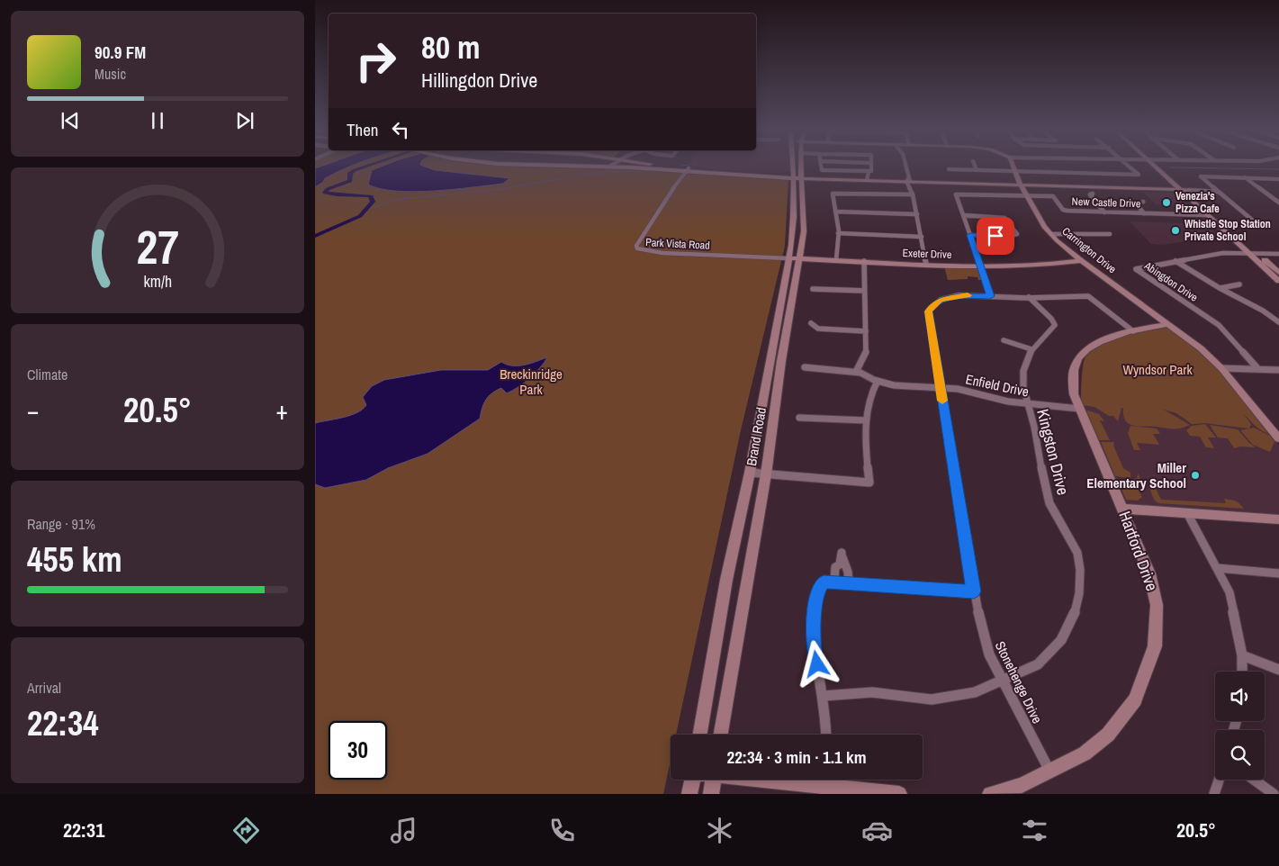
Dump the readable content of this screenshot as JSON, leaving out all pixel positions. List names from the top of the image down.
{
  "streets": {
    "main road": [
      "Carrington Drive",
      "Exeter Drive",
      "Brand Road",
      "Hartford Drive"
    ],
    "street": [
      "New Castle Drive",
      "Park Vista Road",
      "Abingdon Drive",
      "Enfield Drive",
      "Kingston Drive",
      "Stonehenge Drive"
    ]
  },
  "crossings": [
    ["New Castle Drive", "Carrington Drive"],
    ["Park Vista Road", "Exeter Drive"],
    ["Park Vista Road", "Brand Road"],
    ["Carrington Drive", "Exeter Drive"],
    ["Carrington Drive", "Hartford Drive"],
    ["Exeter Drive", "Brand Road"],
    ["Enfield Drive", "Kingston Drive"],
    ["Enfield Drive", "Hartford Drive"],
    ["Enfield Drive", "Stonehenge Drive"],
    ["Kingston Drive", "Stonehenge Drive"],
    ["Hartford Drive", "Stonehenge Drive"]
  ],
  "parks": ["Wyndsor Park", "Breckinridge Park"],
  "places": ["Venezia's Pizza Cafe", "Whistle Stop Station Private School", "Miller Elementary School"],
  "page": {
    "turn": ["80 m", "Hillingdon Drive"],
    "song": ["90.9 FM", "Music"],
    "then": "Then",
    "tile": [
      "Climate",
      ["Range · 91%", "455 km"],
      ["Arrival", "22:34"]
    ],
    "heat": ["−", "20.5°", "+"],
    "limit": "30",
    "trip": "22:34 · 3 min · 1.1 km",
    "tabs": ["22:31", "20.5°"],
    "gauge": ["27", "km/h"]
  }
}
